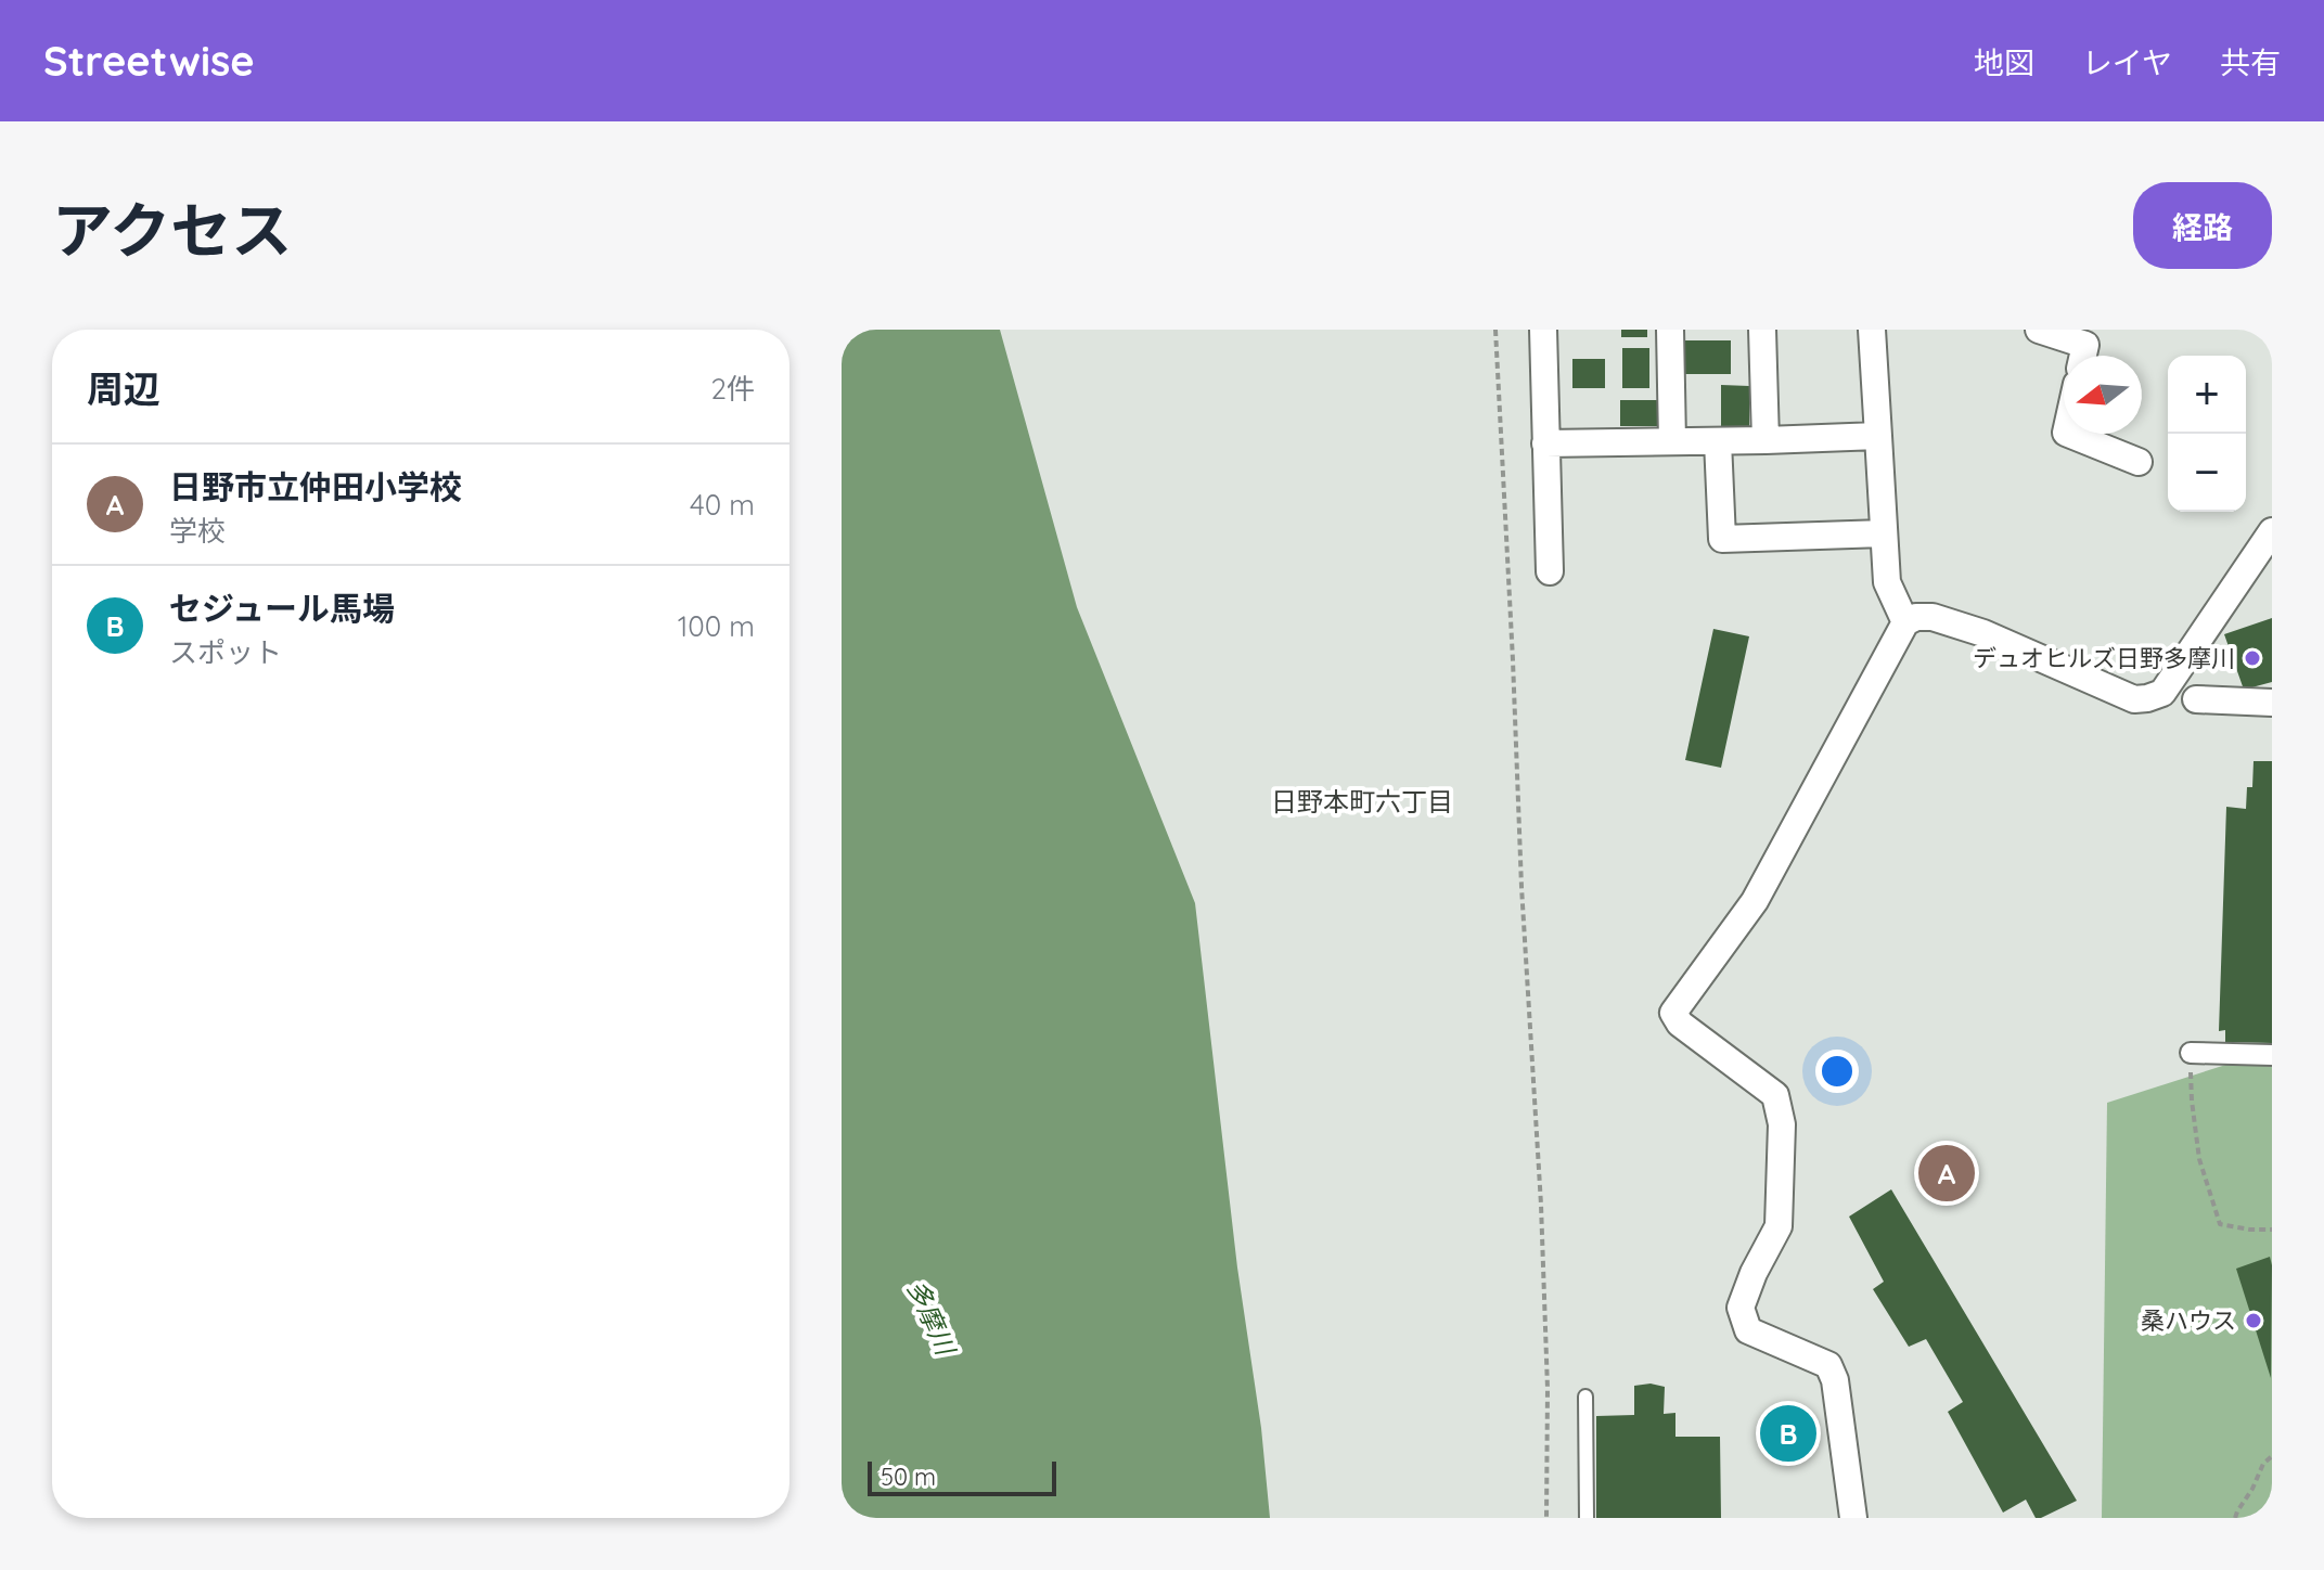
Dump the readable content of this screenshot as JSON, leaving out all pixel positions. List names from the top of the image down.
{
  "districts": ["日野本町六丁目"],
  "water": ["多摩川"],
  "places": ["デュオヒルズ日野多摩川", "桑ハウス"],
  "scale_bar": "50 m",
  "north": "left",
  "page": {
    "header": "Streetwise",
    "nav": ["地図", "レイヤ", "共有"],
    "title": "アクセス",
    "buttons": "経路",
    "heading": ["周辺", "2件"],
    "map_buttons": ["+", "−"],
    "list": [
      {
        "mark": "A",
        "name": "日野市立仲田小学校",
        "note": "学校",
        "value": "40 m"
      },
      {
        "mark": "B",
        "name": "セジュール馬場",
        "note": "スポット",
        "value": "100 m"
      }
    ],
    "pins": ["A", "B"],
    "scale": "50 m"
  }
}
